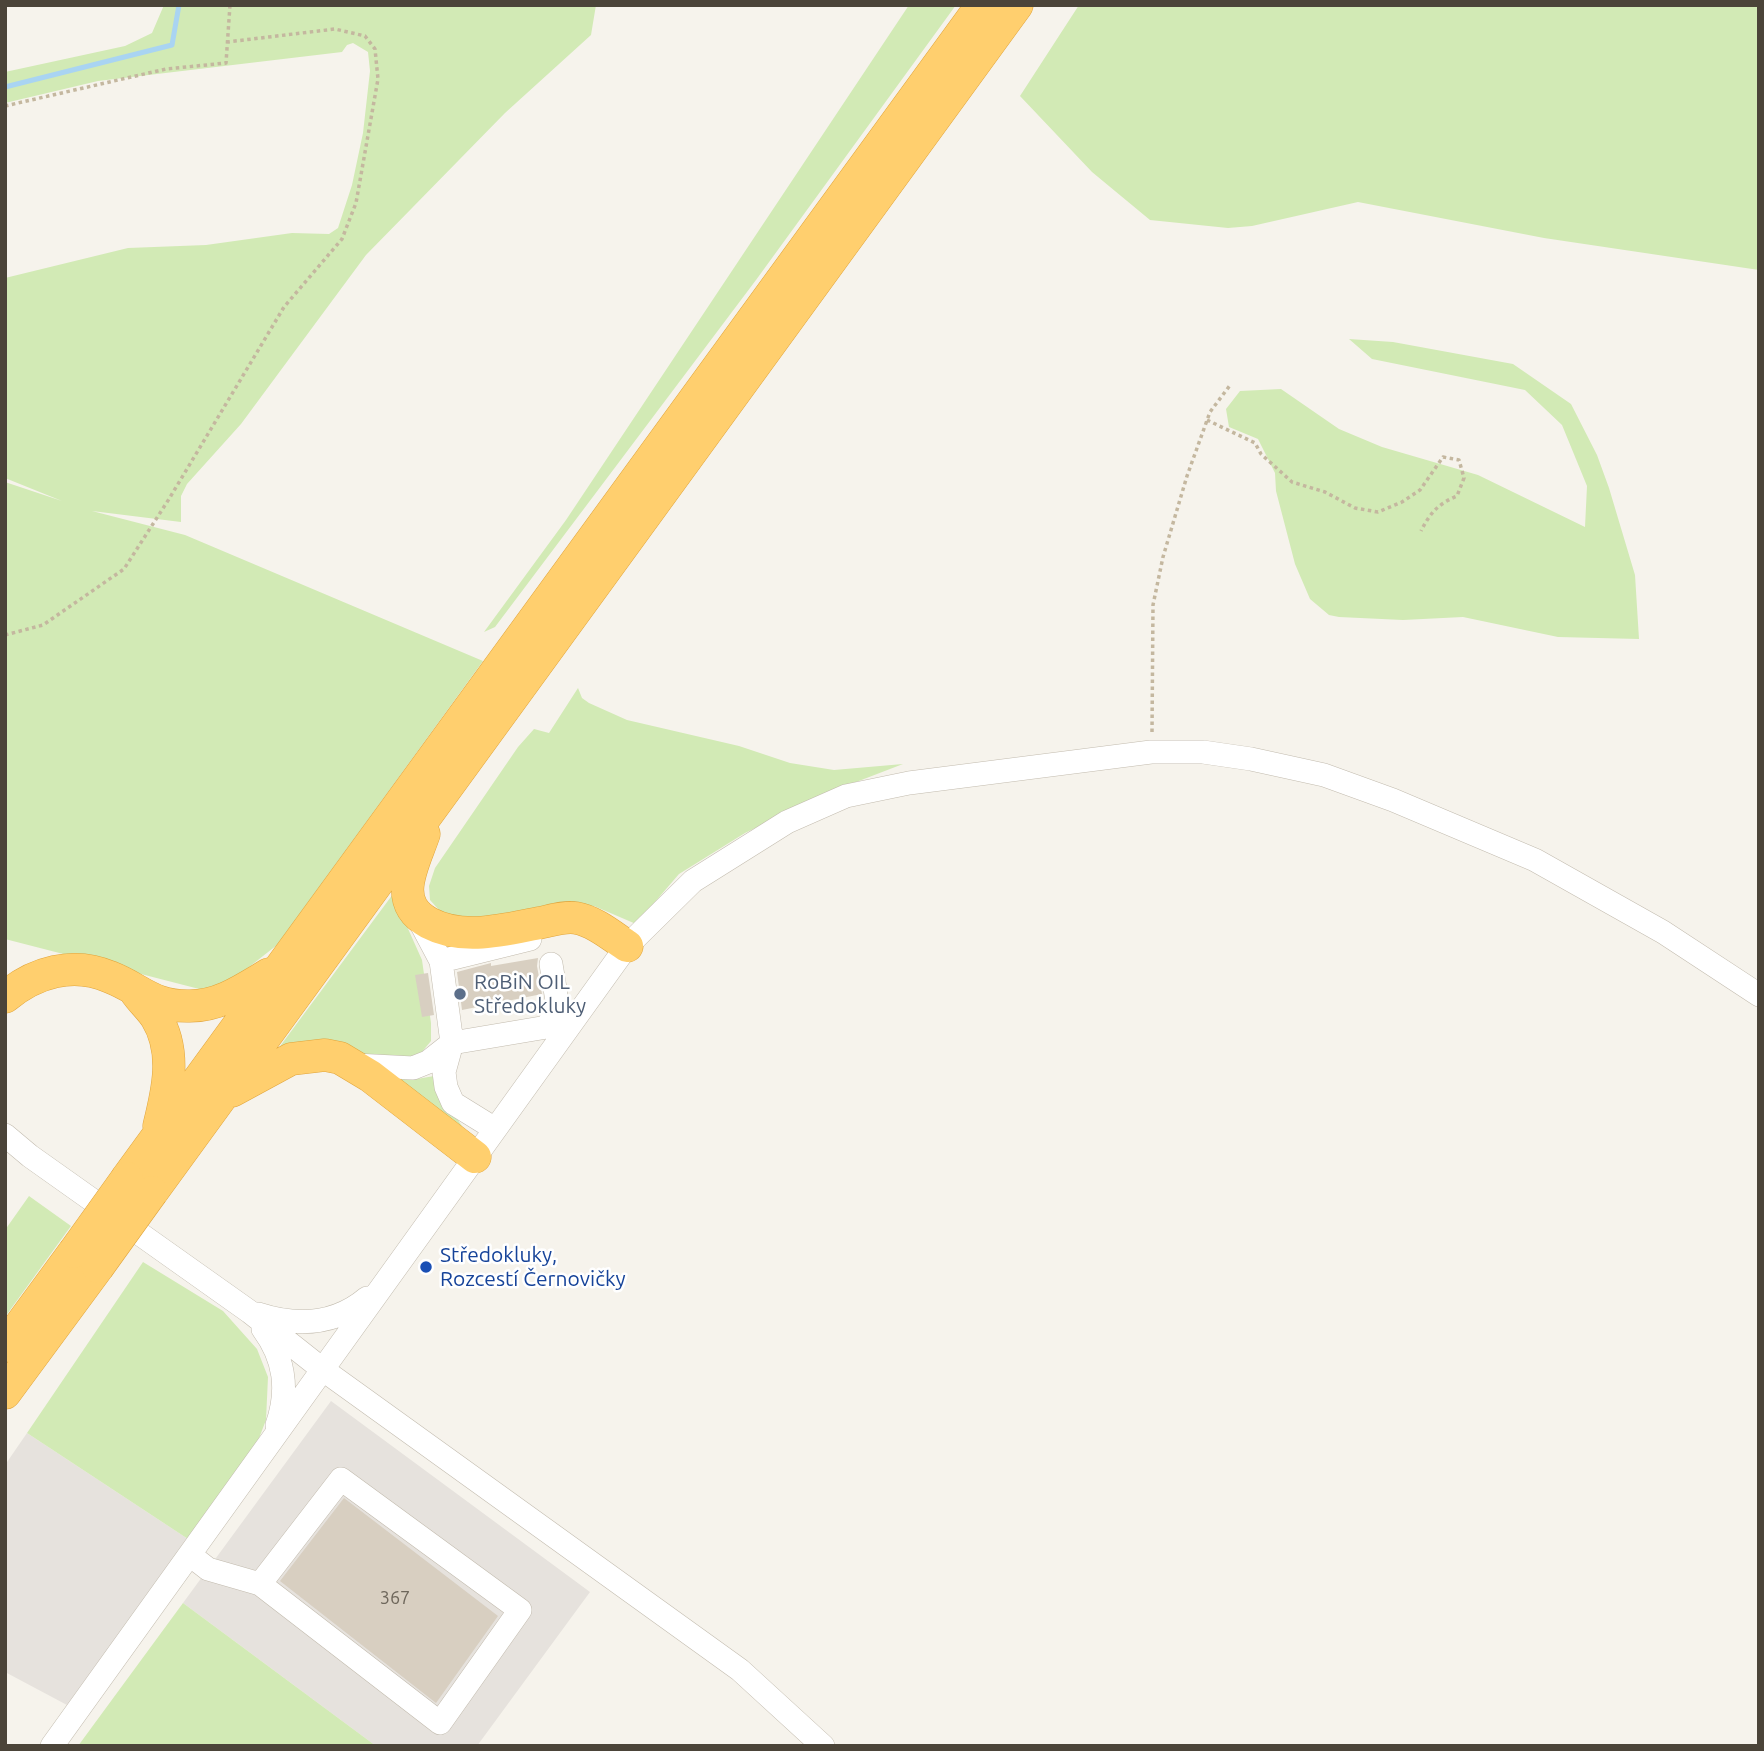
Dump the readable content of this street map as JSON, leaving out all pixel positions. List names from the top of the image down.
{
  "places": ["RoBiN OIL Středokluky", "Středokluky, Rozcestí Černovičky"],
  "house_numbers": ["367"]
}
